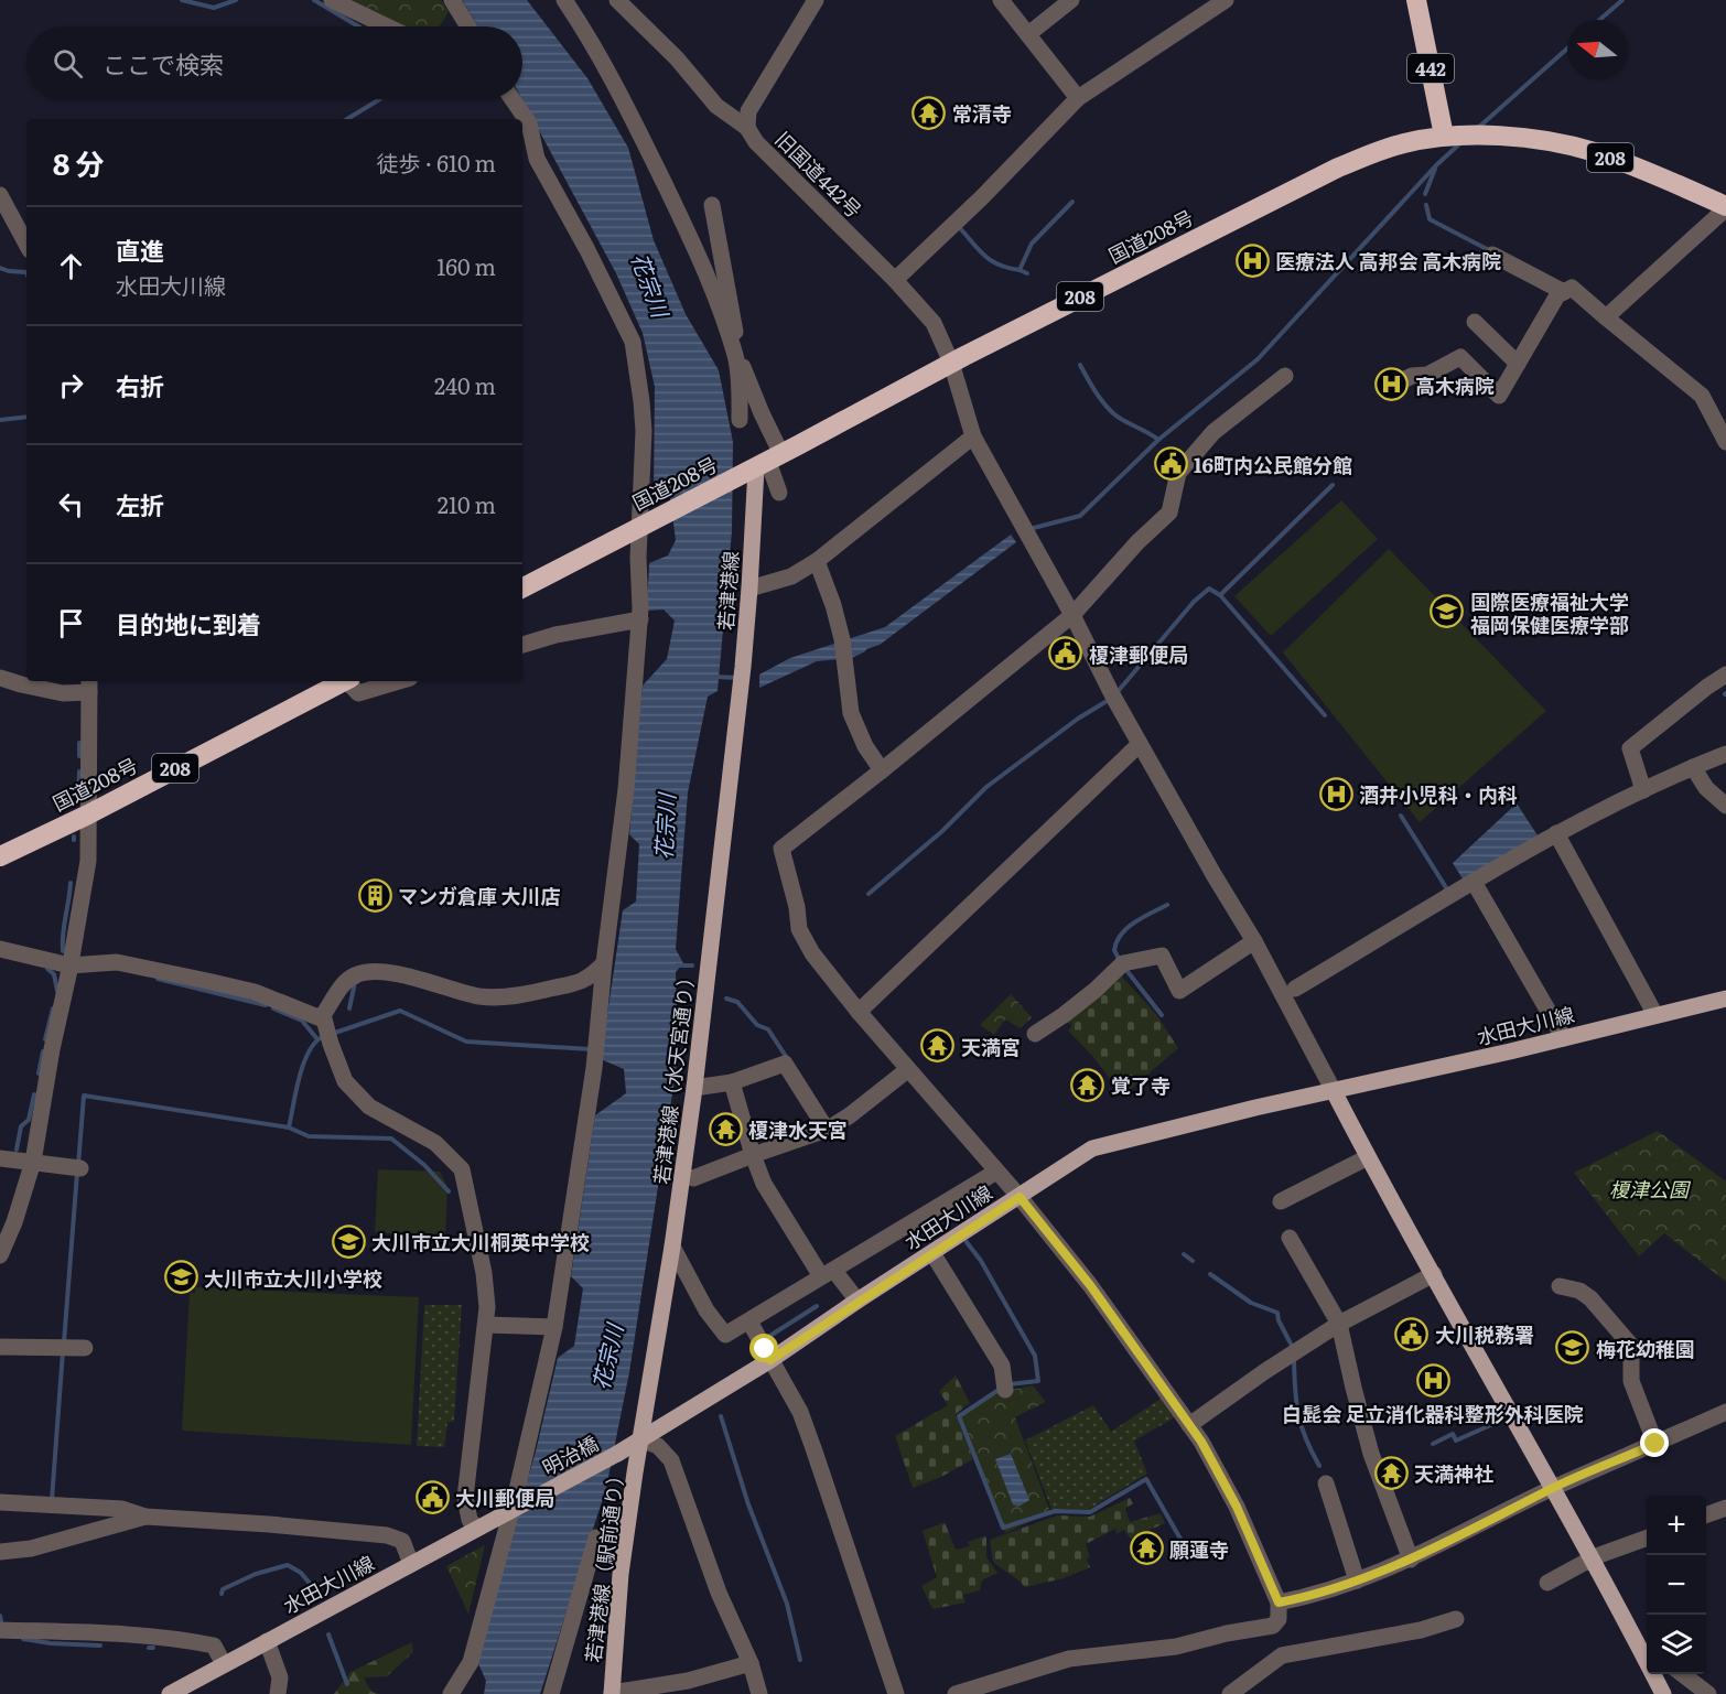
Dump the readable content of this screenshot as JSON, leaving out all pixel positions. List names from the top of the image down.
{
  "streets": {
    "highway": ["442", "208", "国道208号"],
    "main road": [
      "若津港線",
      "水田大川線",
      "若津港線（水天宮通り）",
      "明治橋",
      "若津港線（駅前通り）"
    ],
    "street": ["旧国道442号"]
  },
  "crossings": [
    ["442", "国道208号"],
    ["旧国道442号", "国道208号"],
    ["旧国道442号", "水田大川線"],
    ["国道208号", "若津港線"],
    ["若津港線", "若津港線（水天宮通り）"],
    ["水田大川線", "若津港線（水天宮通り）"],
    ["水田大川線", "明治橋"],
    ["水田大川線", "若津港線（駅前通り）"],
    ["若津港線（水天宮通り）", "若津港線（駅前通り）"]
  ],
  "water": ["花宗川"],
  "parks": ["榎津公園"],
  "places": {
    "temple": [
      "常清寺",
      "天満宮",
      "覚了寺",
      "榎津水天宮",
      "天満神社",
      "願蓮寺"
    ],
    "hospital": [
      "医療法人 高邦会 高木病院",
      "高木病院",
      "酒井小児科・内科",
      "白髭会 足立消化器科整形外科医院"
    ],
    "public building": [
      "16町内公民館分館",
      "榎津郵便局",
      "大川税務署",
      "大川郵便局"
    ],
    "school or university": [
      "国際医療福祉大学 福岡保健医療学部",
      "大川市立大川桐英中学校",
      "大川市立大川小学校",
      "梅花幼稚園"
    ],
    "building": ["マンガ倉庫 大川店"]
  },
  "north": "left",
  "page": {
    "search": "ここで検索",
    "heading": ["8 分", "徒歩 · 610 m"],
    "list": [
      ["直進", "水田大川線", "160 m"],
      ["右折", "240 m"],
      ["左折", "210 m"],
      "目的地に到着"
    ],
    "map_buttons": ["+", "−"]
  }
}
